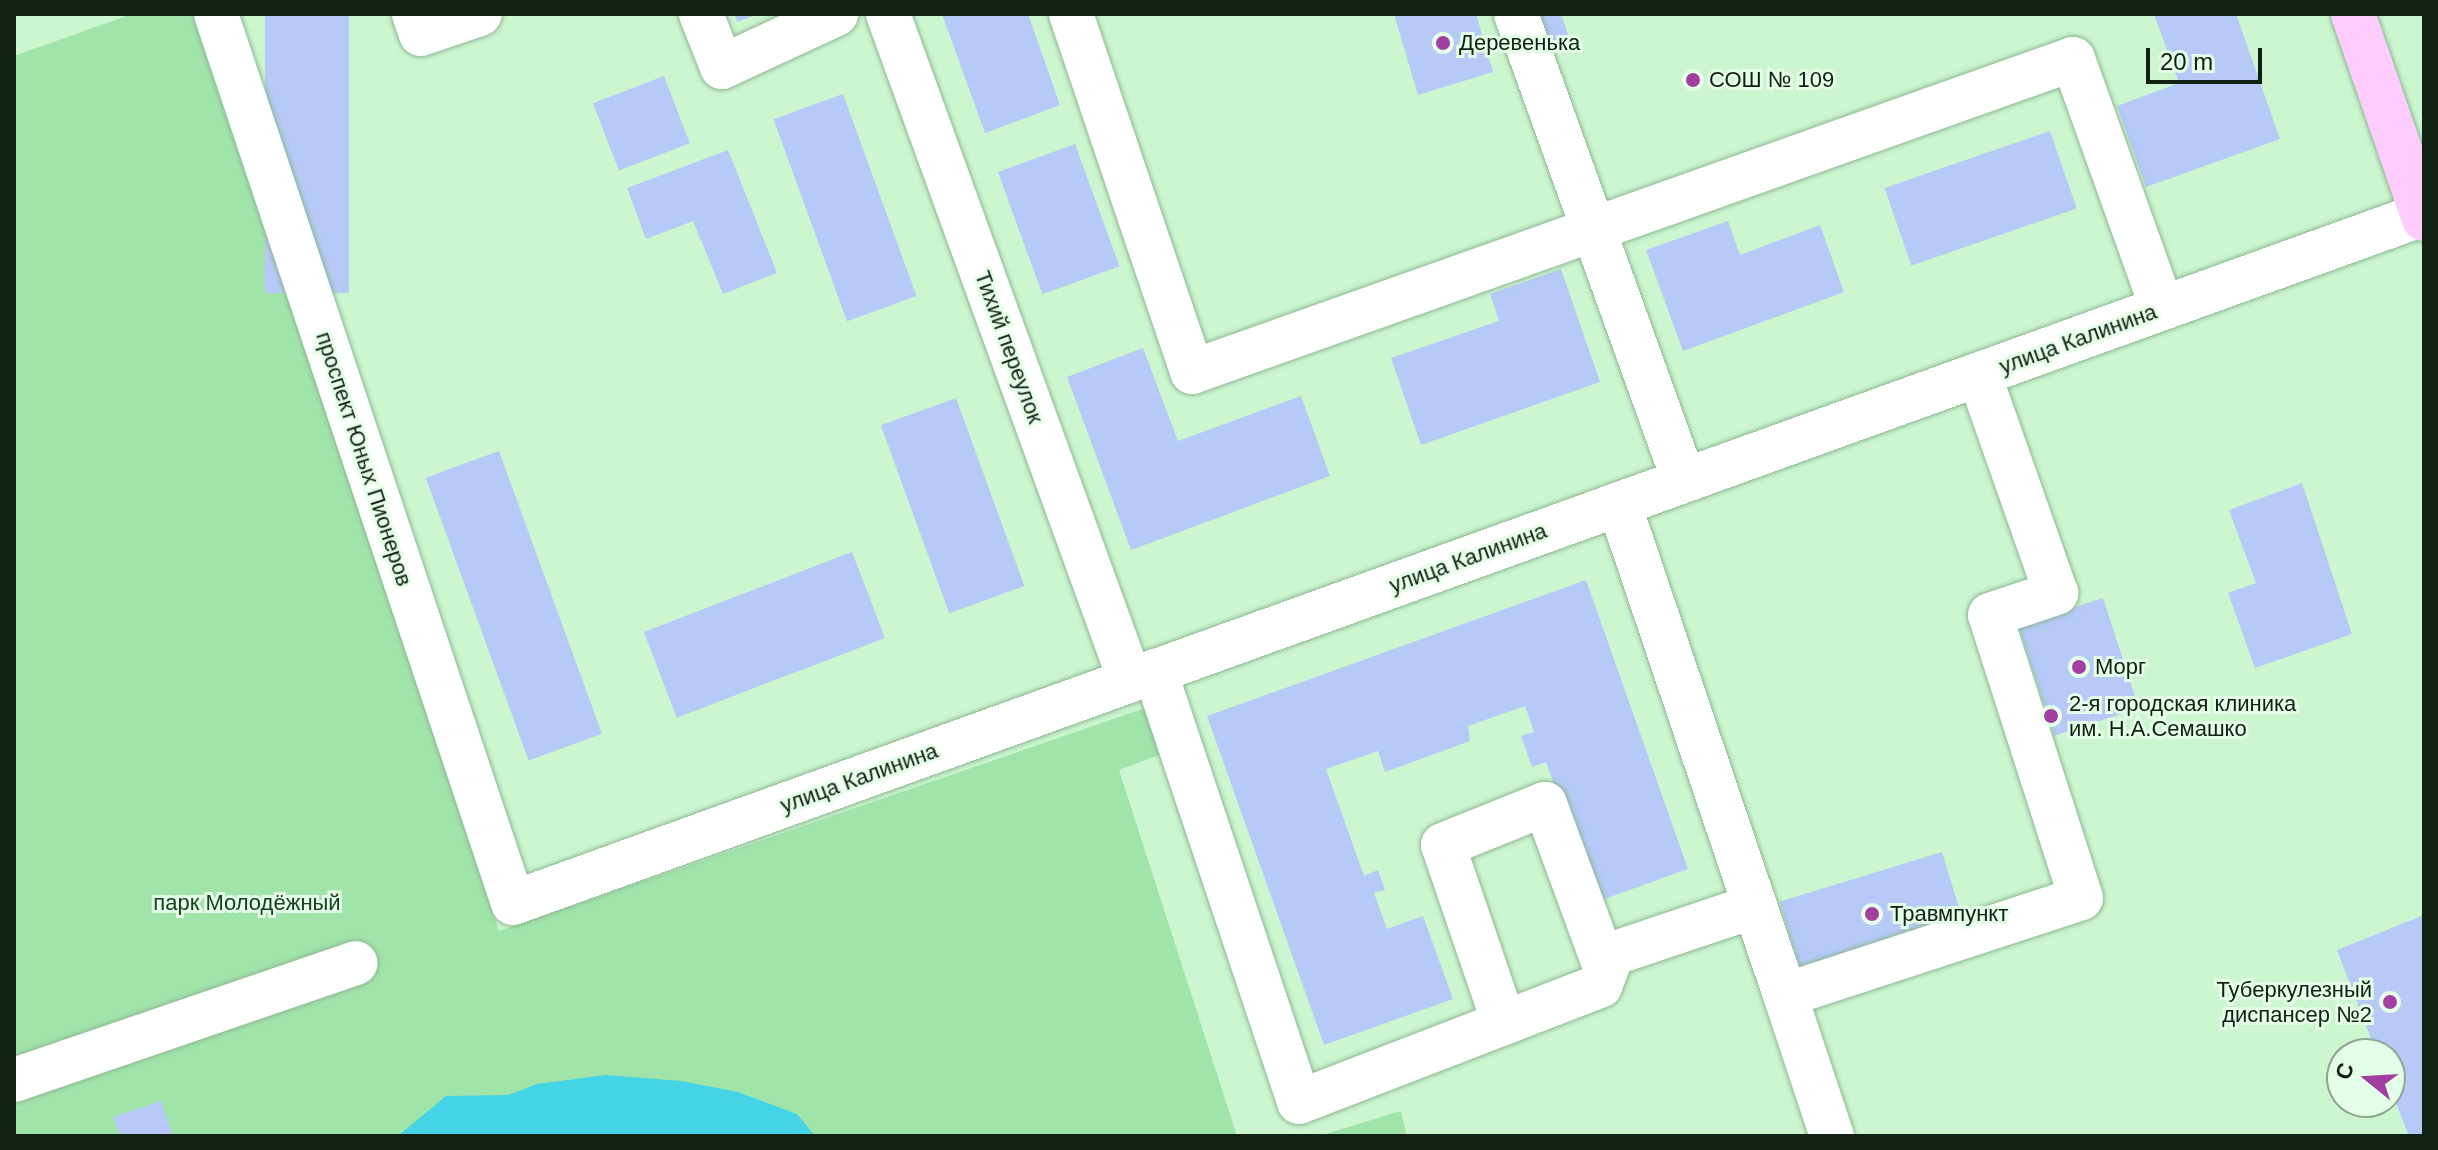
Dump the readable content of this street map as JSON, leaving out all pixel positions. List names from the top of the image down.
{
  "streets": {
    "street": ["улица Калинина", "Тихий переулок", "проспект Юных Пионеров"]
  },
  "crossings": [
    ["улица Калинина", "Тихий переулок"],
    ["улица Калинина", "проспект Юных Пионеров"]
  ],
  "parks": ["парк Молодёжный"],
  "places": [
    "Деревенька",
    "СОШ № 109",
    "Морг",
    "2-я городская клиника им. Н.А.Семашко",
    "Травмпункт",
    "Туберкулезный диспансер №2"
  ],
  "scale_bar": "20 m",
  "north": "left"
}
